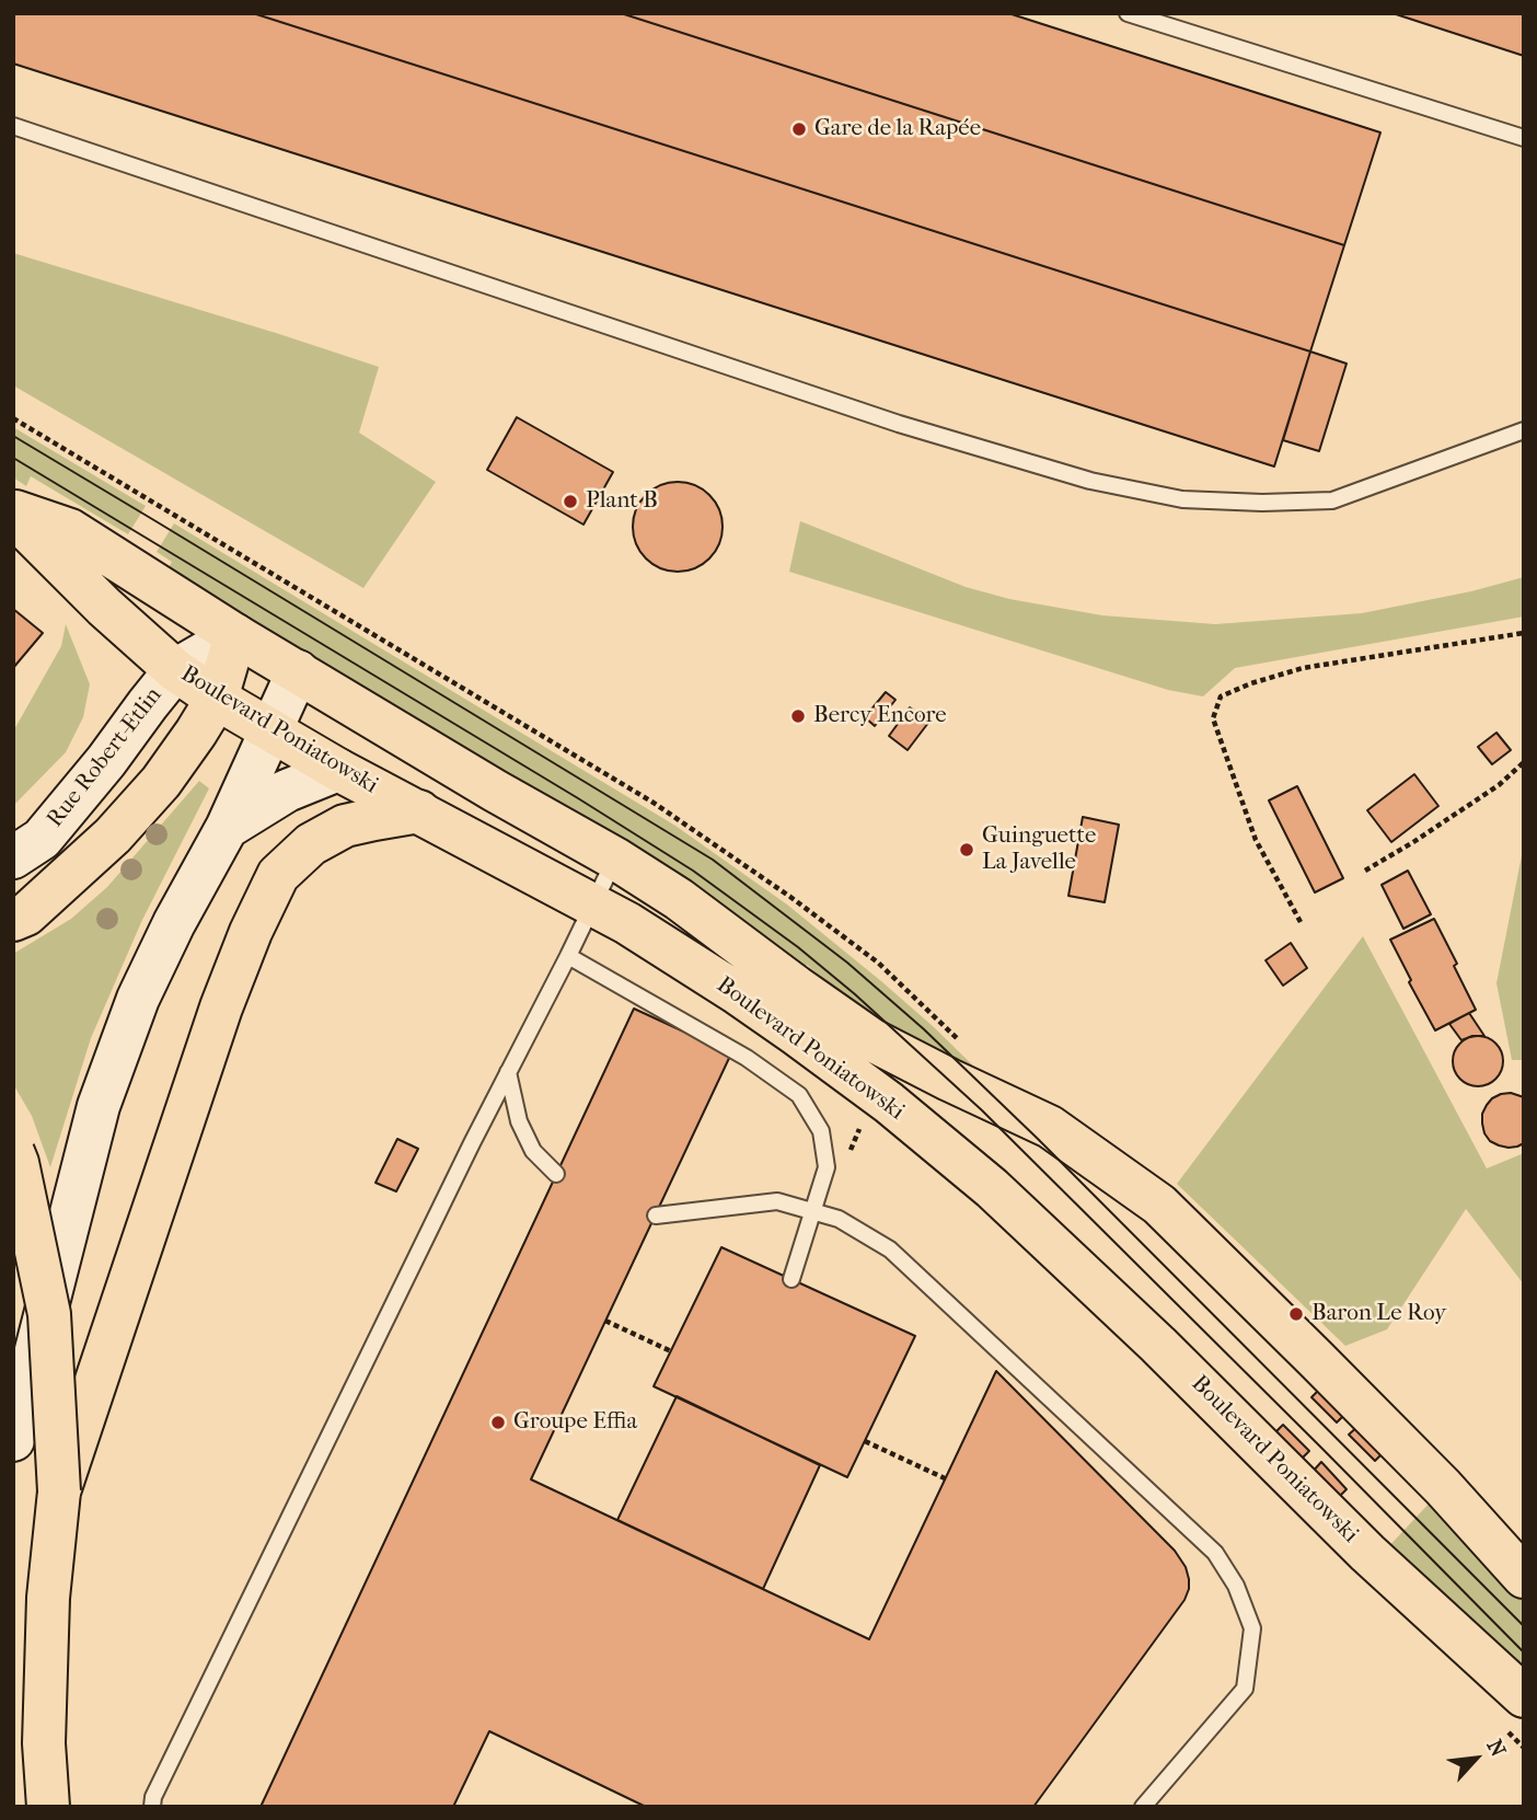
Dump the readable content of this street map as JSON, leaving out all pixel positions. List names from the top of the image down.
{
  "streets": {
    "main road": ["Boulevard Poniatowski", "Rue Robert-Etlin"]
  },
  "crossings": [
    ["Boulevard Poniatowski", "Rue Robert-Etlin"]
  ],
  "places": [
    "Gare de la Rapée",
    "Plant B",
    "Bercy Encore",
    "Guinguette La Javelle",
    "Baron Le Roy",
    "Groupe Effia"
  ],
  "north": "top right"
}
